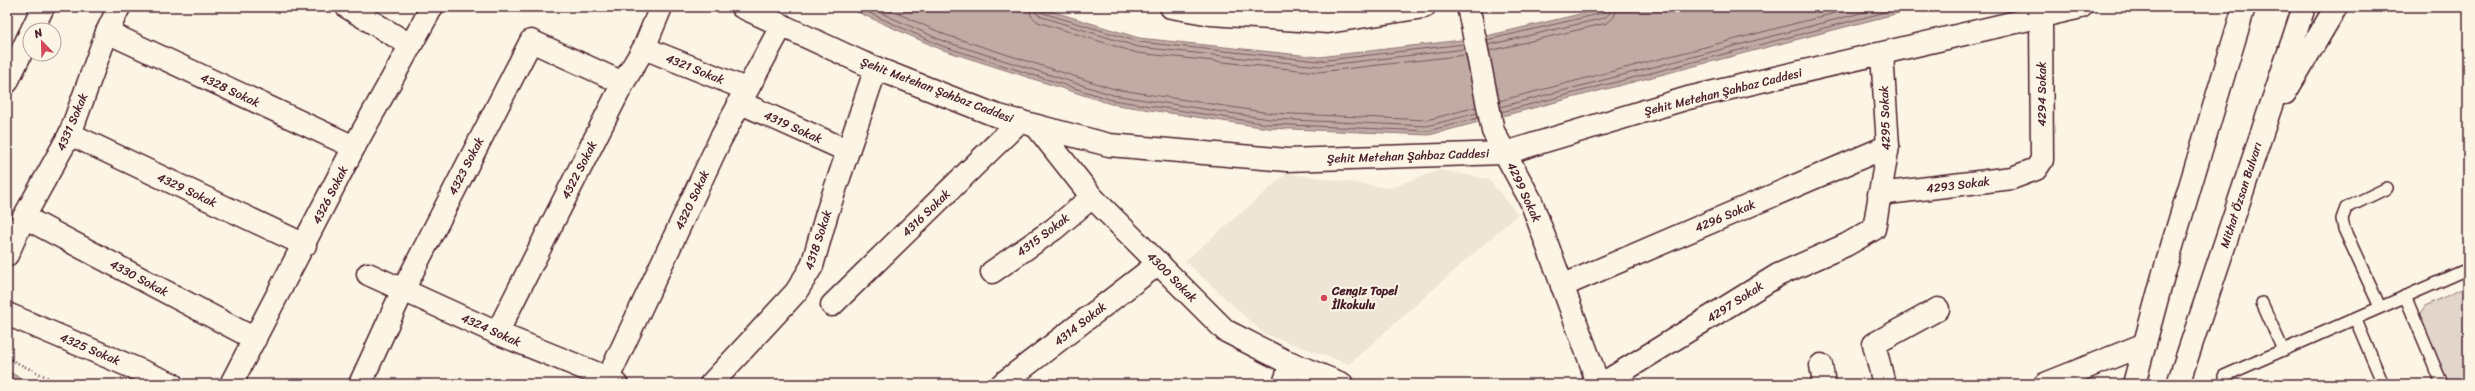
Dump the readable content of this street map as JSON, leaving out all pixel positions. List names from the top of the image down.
{
  "streets": {
    "street": [
      "4321 Sokak",
      "4328 Sokak",
      "Şehit Metehan Şahbaz Caddesi",
      "4294 Sokak",
      "4295 Sokak",
      "4331 Sokak",
      "4319 Sokak",
      "4323 Sokak",
      "4322 Sokak",
      "4293 Sokak",
      "4329 Sokak",
      "4299 Sokak",
      "4326 Sokak",
      "Mithat Özsan Bulvarı",
      "4320 Sokak",
      "4316 Sokak",
      "4296 Sokak",
      "4315 Sokak",
      "4318 Sokak",
      "4300 Sokak",
      "4330 Sokak",
      "4297 Sokak",
      "4314 Sokak",
      "4324 Sokak",
      "4325 Sokak"
    ]
  },
  "crossings": [
    ["4321 Sokak", "4319 Sokak"],
    ["4321 Sokak", "4322 Sokak"],
    ["4321 Sokak", "4320 Sokak"],
    ["4328 Sokak", "4331 Sokak"],
    ["4328 Sokak", "4326 Sokak"],
    ["Şehit Metehan Şahbaz Caddesi", "4294 Sokak"],
    ["Şehit Metehan Şahbaz Caddesi", "4295 Sokak"],
    ["Şehit Metehan Şahbaz Caddesi", "4299 Sokak"],
    ["Şehit Metehan Şahbaz Caddesi", "4320 Sokak"],
    ["Şehit Metehan Şahbaz Caddesi", "4316 Sokak"],
    ["Şehit Metehan Şahbaz Caddesi", "4318 Sokak"],
    ["Şehit Metehan Şahbaz Caddesi", "4300 Sokak"],
    ["4294 Sokak", "4293 Sokak"],
    ["4295 Sokak", "4293 Sokak"],
    ["4295 Sokak", "4296 Sokak"],
    ["4295 Sokak", "4297 Sokak"],
    ["4331 Sokak", "4329 Sokak"],
    ["4331 Sokak", "4330 Sokak"],
    ["4319 Sokak", "4320 Sokak"],
    ["4319 Sokak", "4318 Sokak"],
    ["4323 Sokak", "4322 Sokak"],
    ["4323 Sokak", "4324 Sokak"],
    ["4322 Sokak", "4324 Sokak"],
    ["4329 Sokak", "4326 Sokak"],
    ["4299 Sokak", "4296 Sokak"],
    ["4326 Sokak", "4330 Sokak"],
    ["4320 Sokak", "4324 Sokak"],
    ["4316 Sokak", "4300 Sokak"],
    ["4315 Sokak", "4300 Sokak"],
    ["4300 Sokak", "4314 Sokak"]
  ],
  "places": ["Cengiz Topel İlkokulu"],
  "north": "top left"
}
